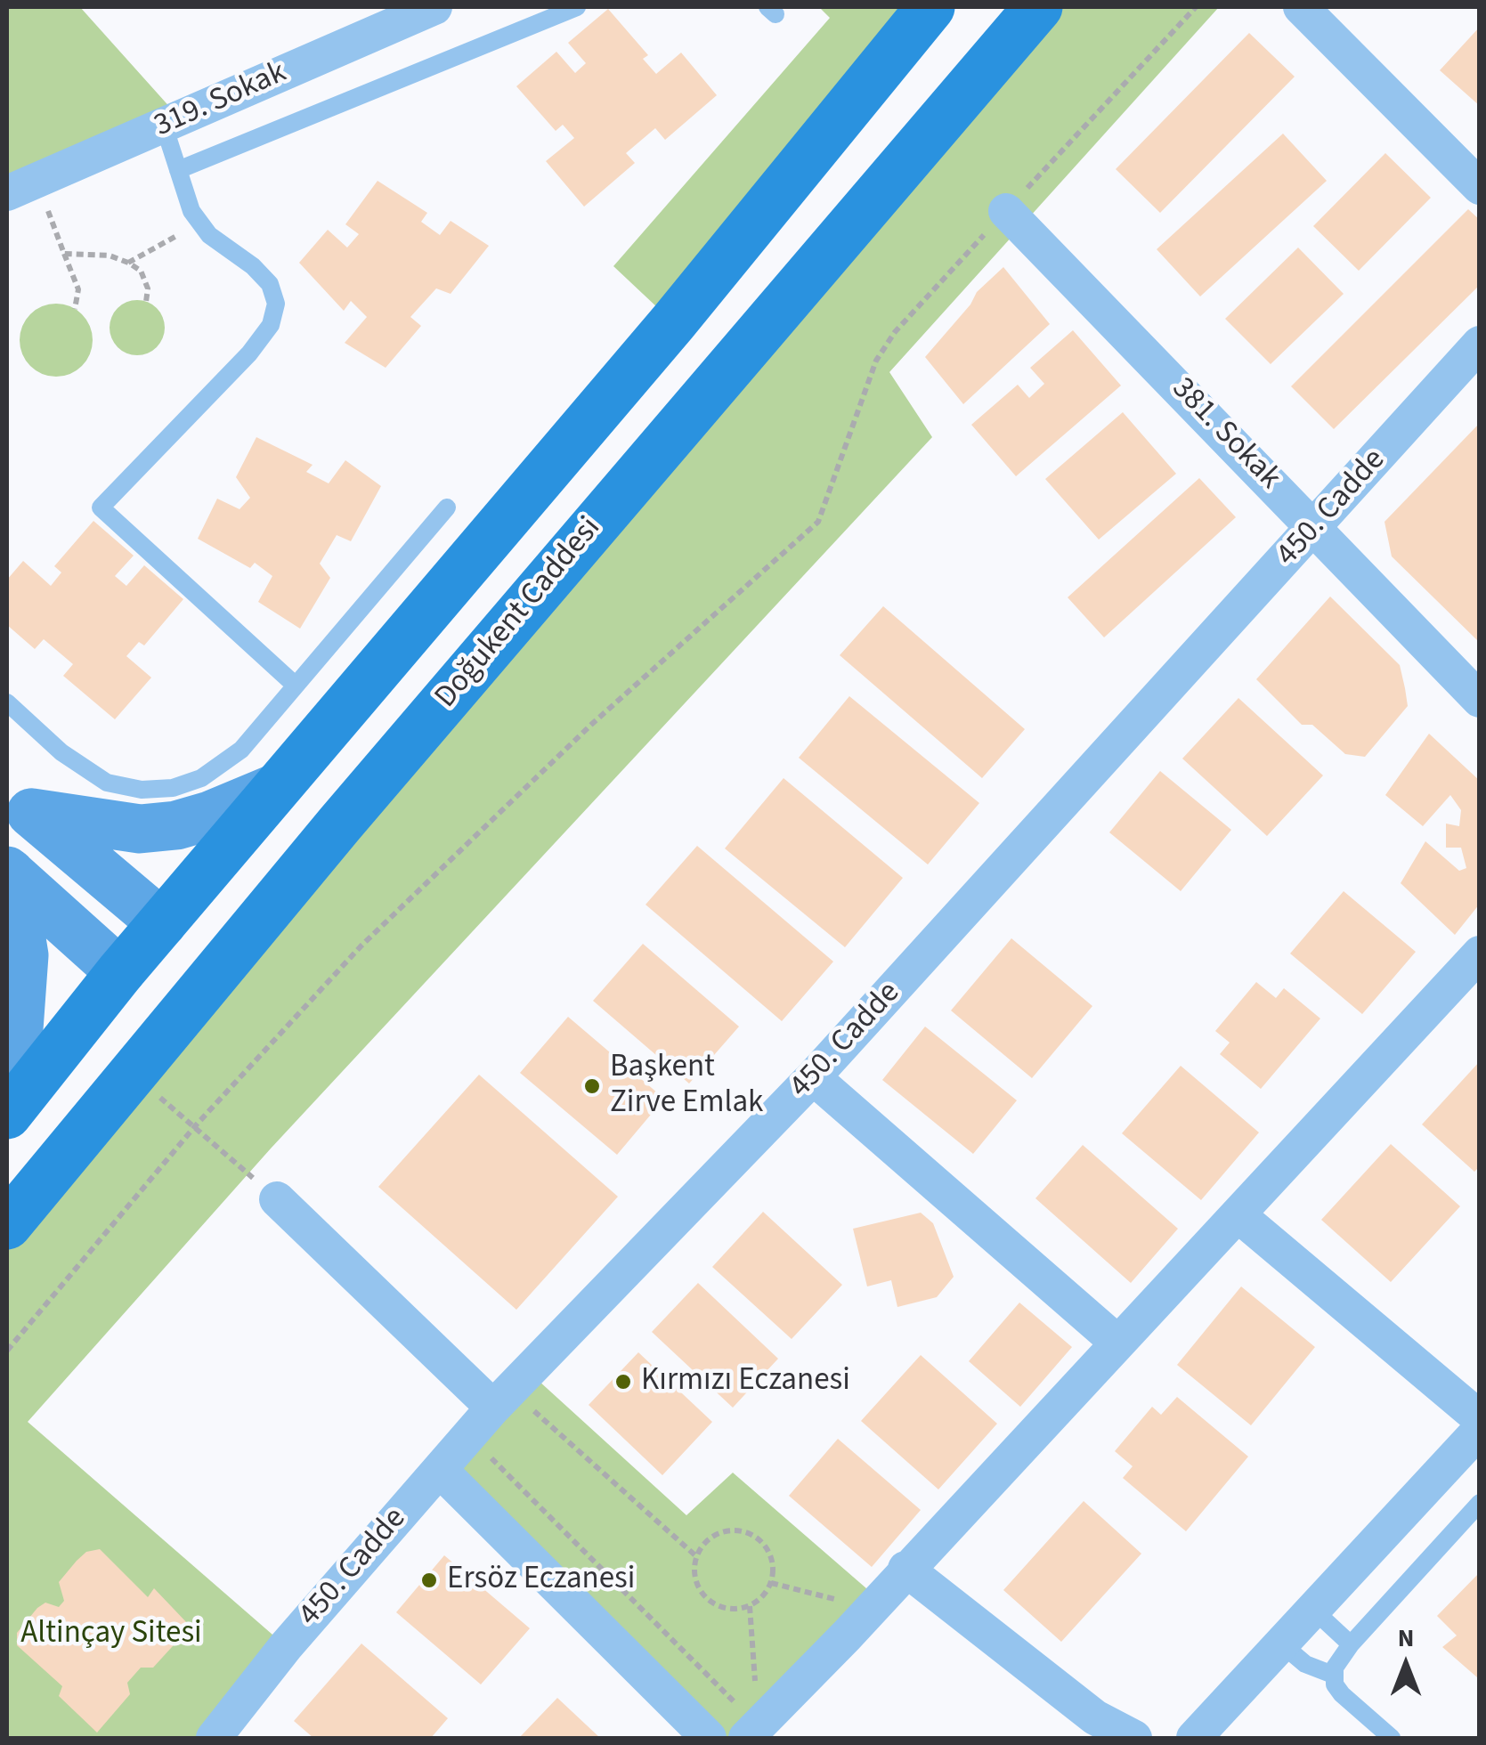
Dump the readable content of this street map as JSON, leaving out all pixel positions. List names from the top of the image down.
{
  "streets": {
    "main road": ["Doğukent Caddesi"],
    "street": ["319. Sokak", "381. Sokak", "450. Cadde"]
  },
  "crossings": [
    ["381. Sokak", "450. Cadde"]
  ],
  "parks": ["Altinçay Sitesi"],
  "places": ["Başkent Zirve Emlak", "Kırmızı Eczanesi", "Ersöz Eczanesi"],
  "north": "top"
}
